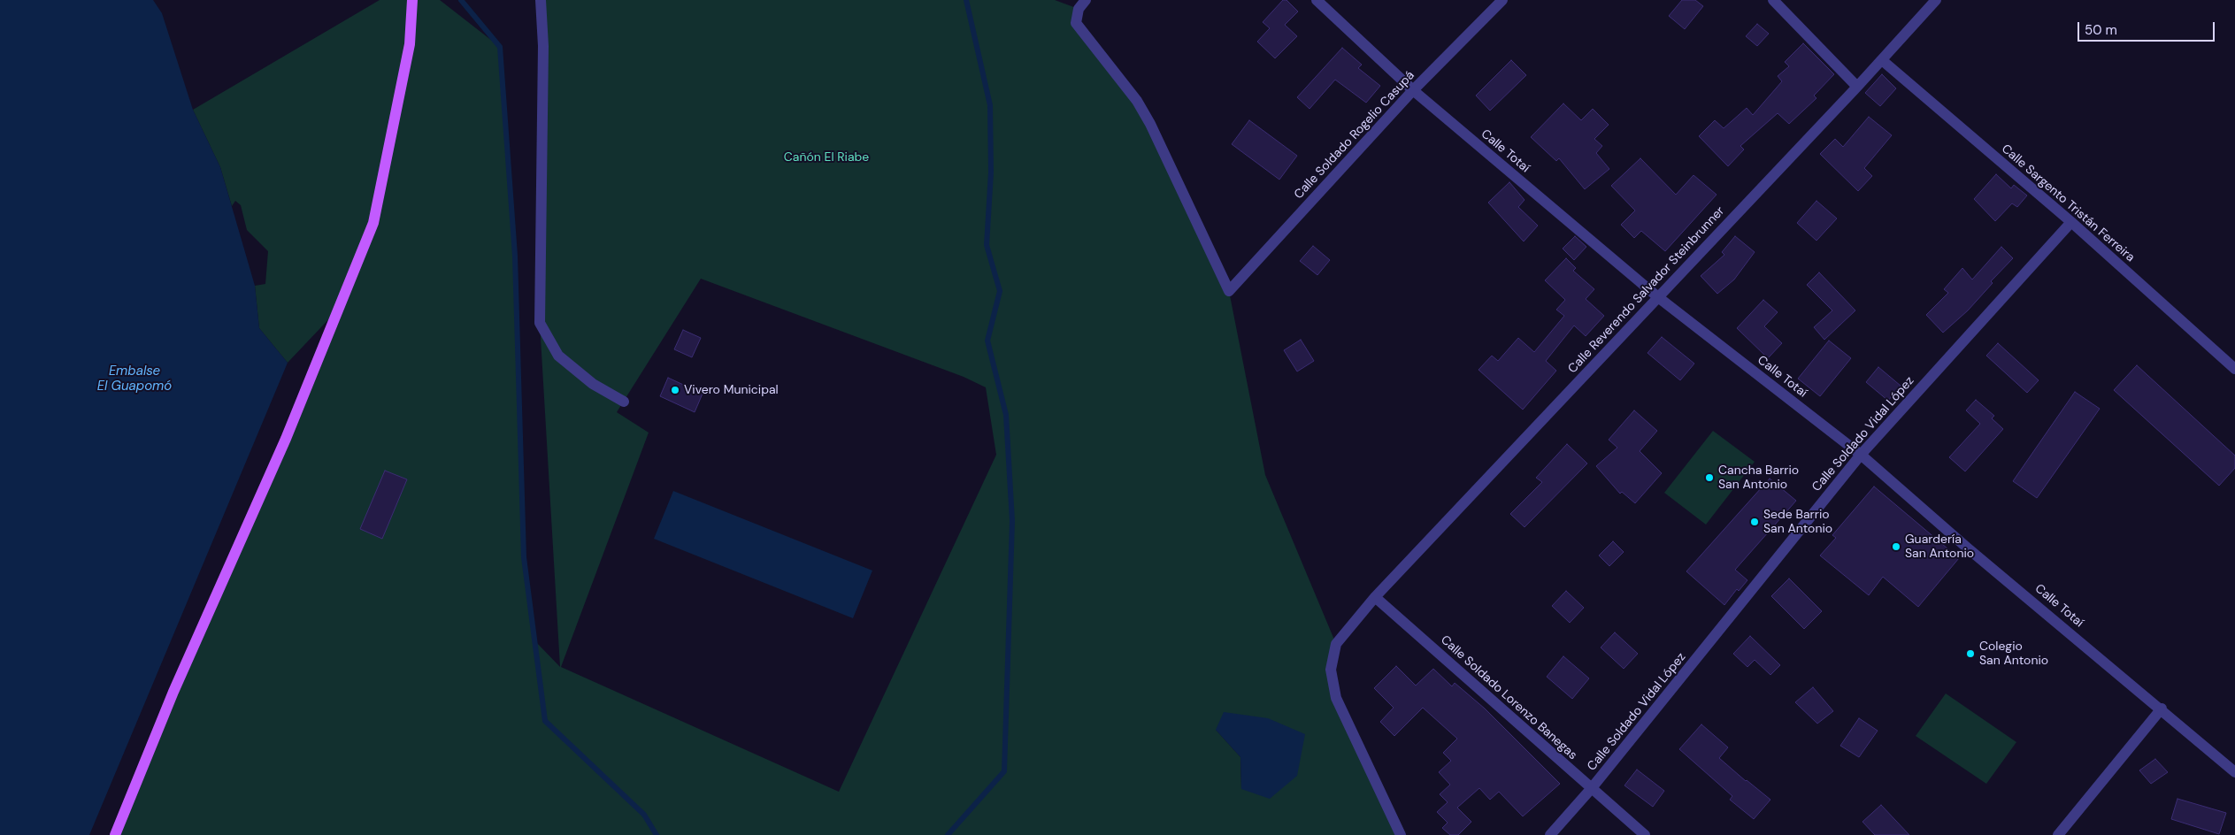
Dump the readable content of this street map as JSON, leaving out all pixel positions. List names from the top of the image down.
{
  "streets": {
    "street": [
      "Calle Soldado Rogelio Casupá",
      "Calle Totaí",
      "Calle Sargento Tristán Ferreira",
      "Calle Reverendo Salvador Steinbrunner",
      "Calle Soldado Vidal López",
      "Calle Soldado Lorenzo Banegas"
    ]
  },
  "crossings": [
    ["Calle Soldado Rogelio Casupá", "Calle Totaí"],
    ["Calle Totaí", "Calle Reverendo Salvador Steinbrunner"],
    ["Calle Totaí", "Calle Soldado Vidal López"],
    ["Calle Sargento Tristán Ferreira", "Calle Reverendo Salvador Steinbrunner"],
    ["Calle Sargento Tristán Ferreira", "Calle Soldado Vidal López"],
    ["Calle Reverendo Salvador Steinbrunner", "Calle Soldado Lorenzo Banegas"],
    ["Calle Soldado Vidal López", "Calle Soldado Lorenzo Banegas"]
  ],
  "water": ["Embalse El Guapomó"],
  "parks": ["Cañón El Riabe"],
  "places": [
    "Vivero Municipal",
    "Cancha Barrio San Antonio",
    "Sede Barrio San Antonio",
    "Guardería San Antonio",
    "Colegio San Antonio"
  ],
  "scale_bar": "50 m"
}
